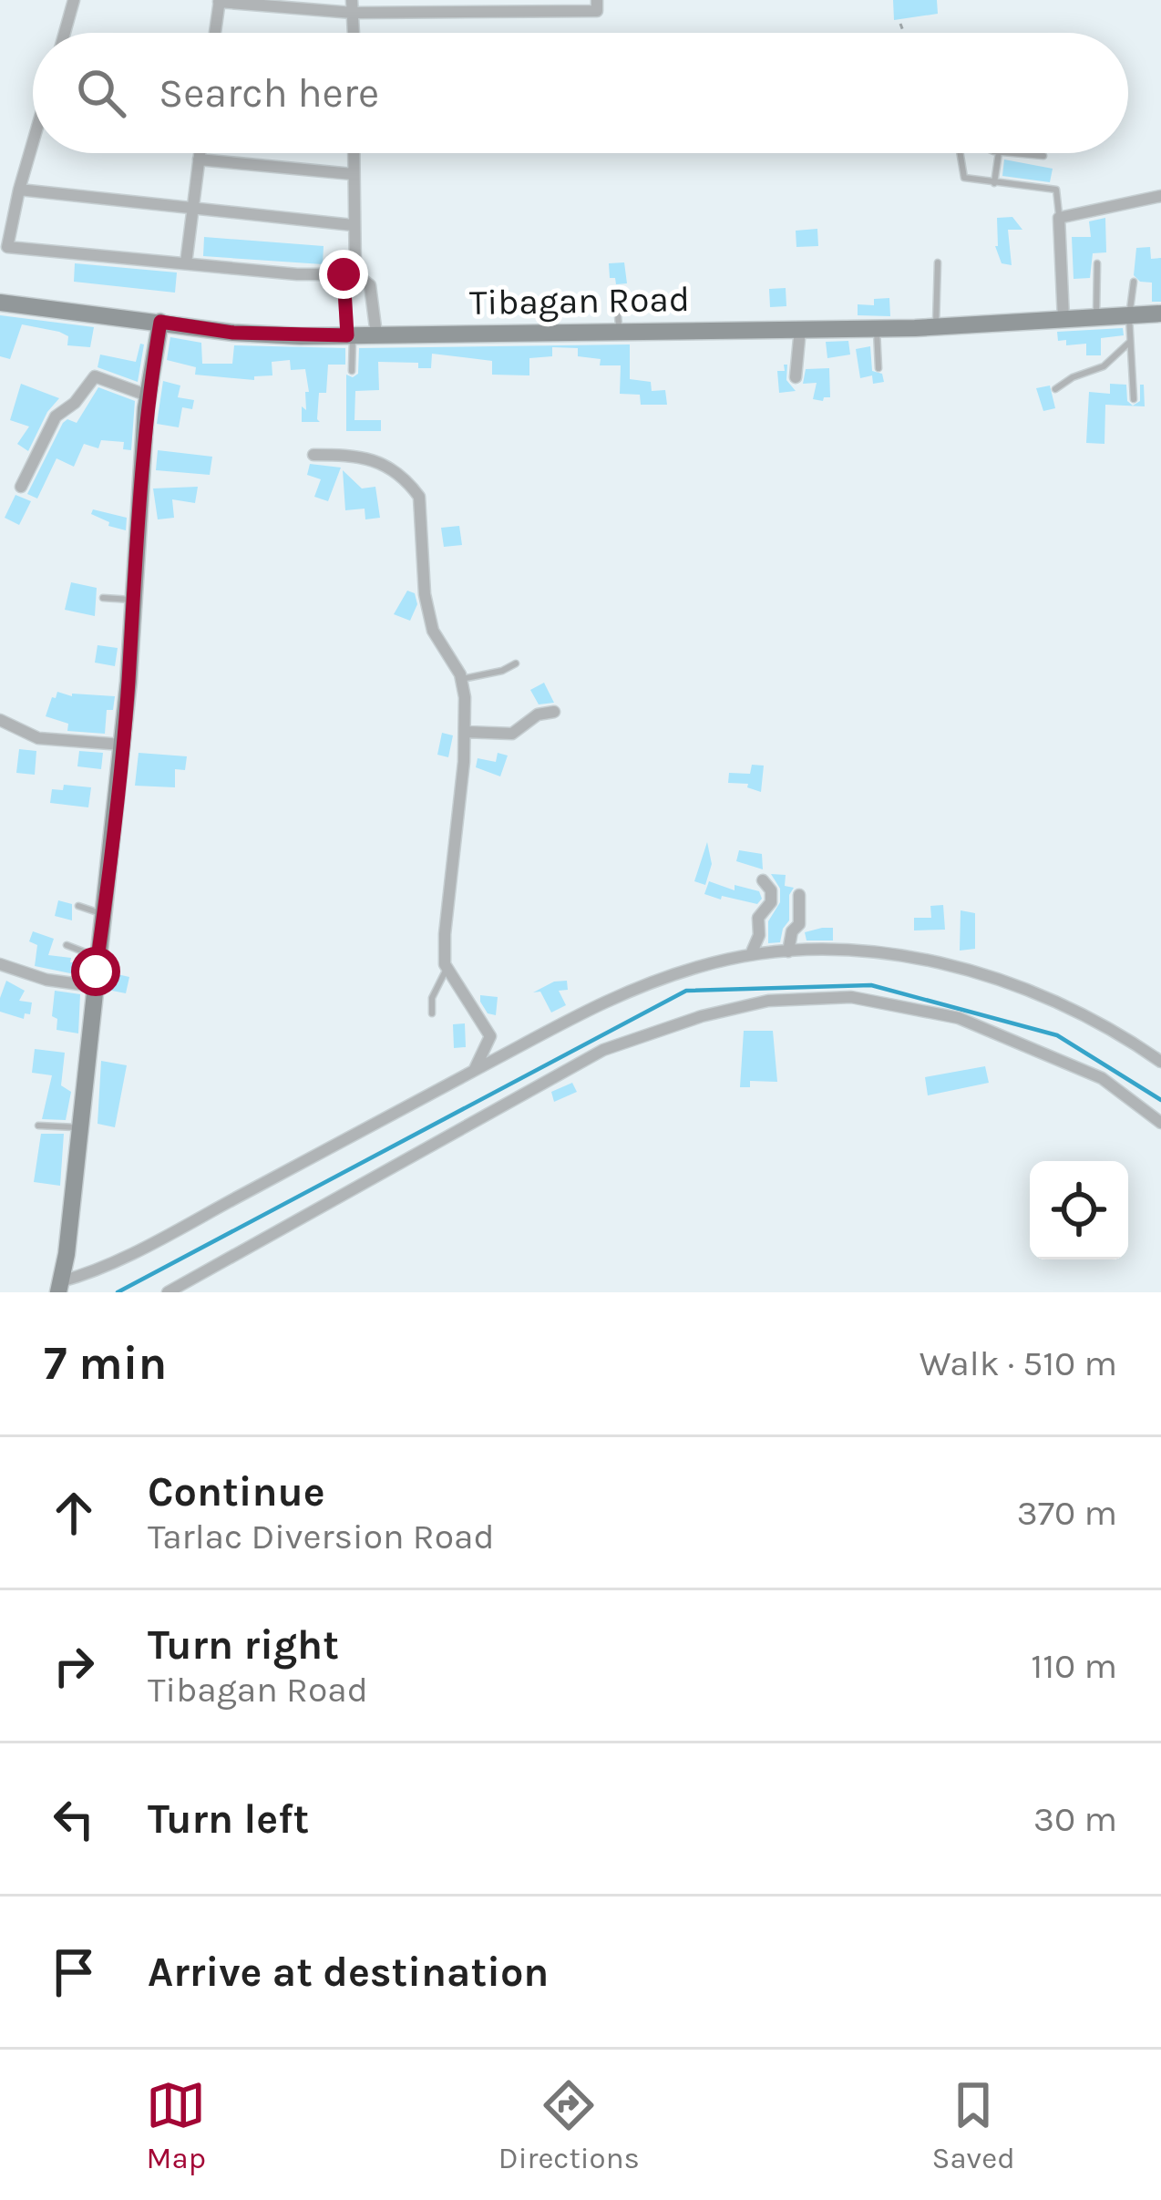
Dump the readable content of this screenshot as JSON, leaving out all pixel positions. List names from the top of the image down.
{
  "streets": {
    "main road": ["Tibagan Road"]
  },
  "page": {
    "search": "Search here",
    "heading": ["7 min", "Walk · 510 m"],
    "list": [
      ["Continue", "Tarlac Diversion Road", "370 m"],
      ["Turn right", "Tibagan Road", "110 m"],
      ["Turn left", "30 m"],
      "Arrive at destination"
    ],
    "nav": ["Map", "Directions", "Saved"]
  }
}
